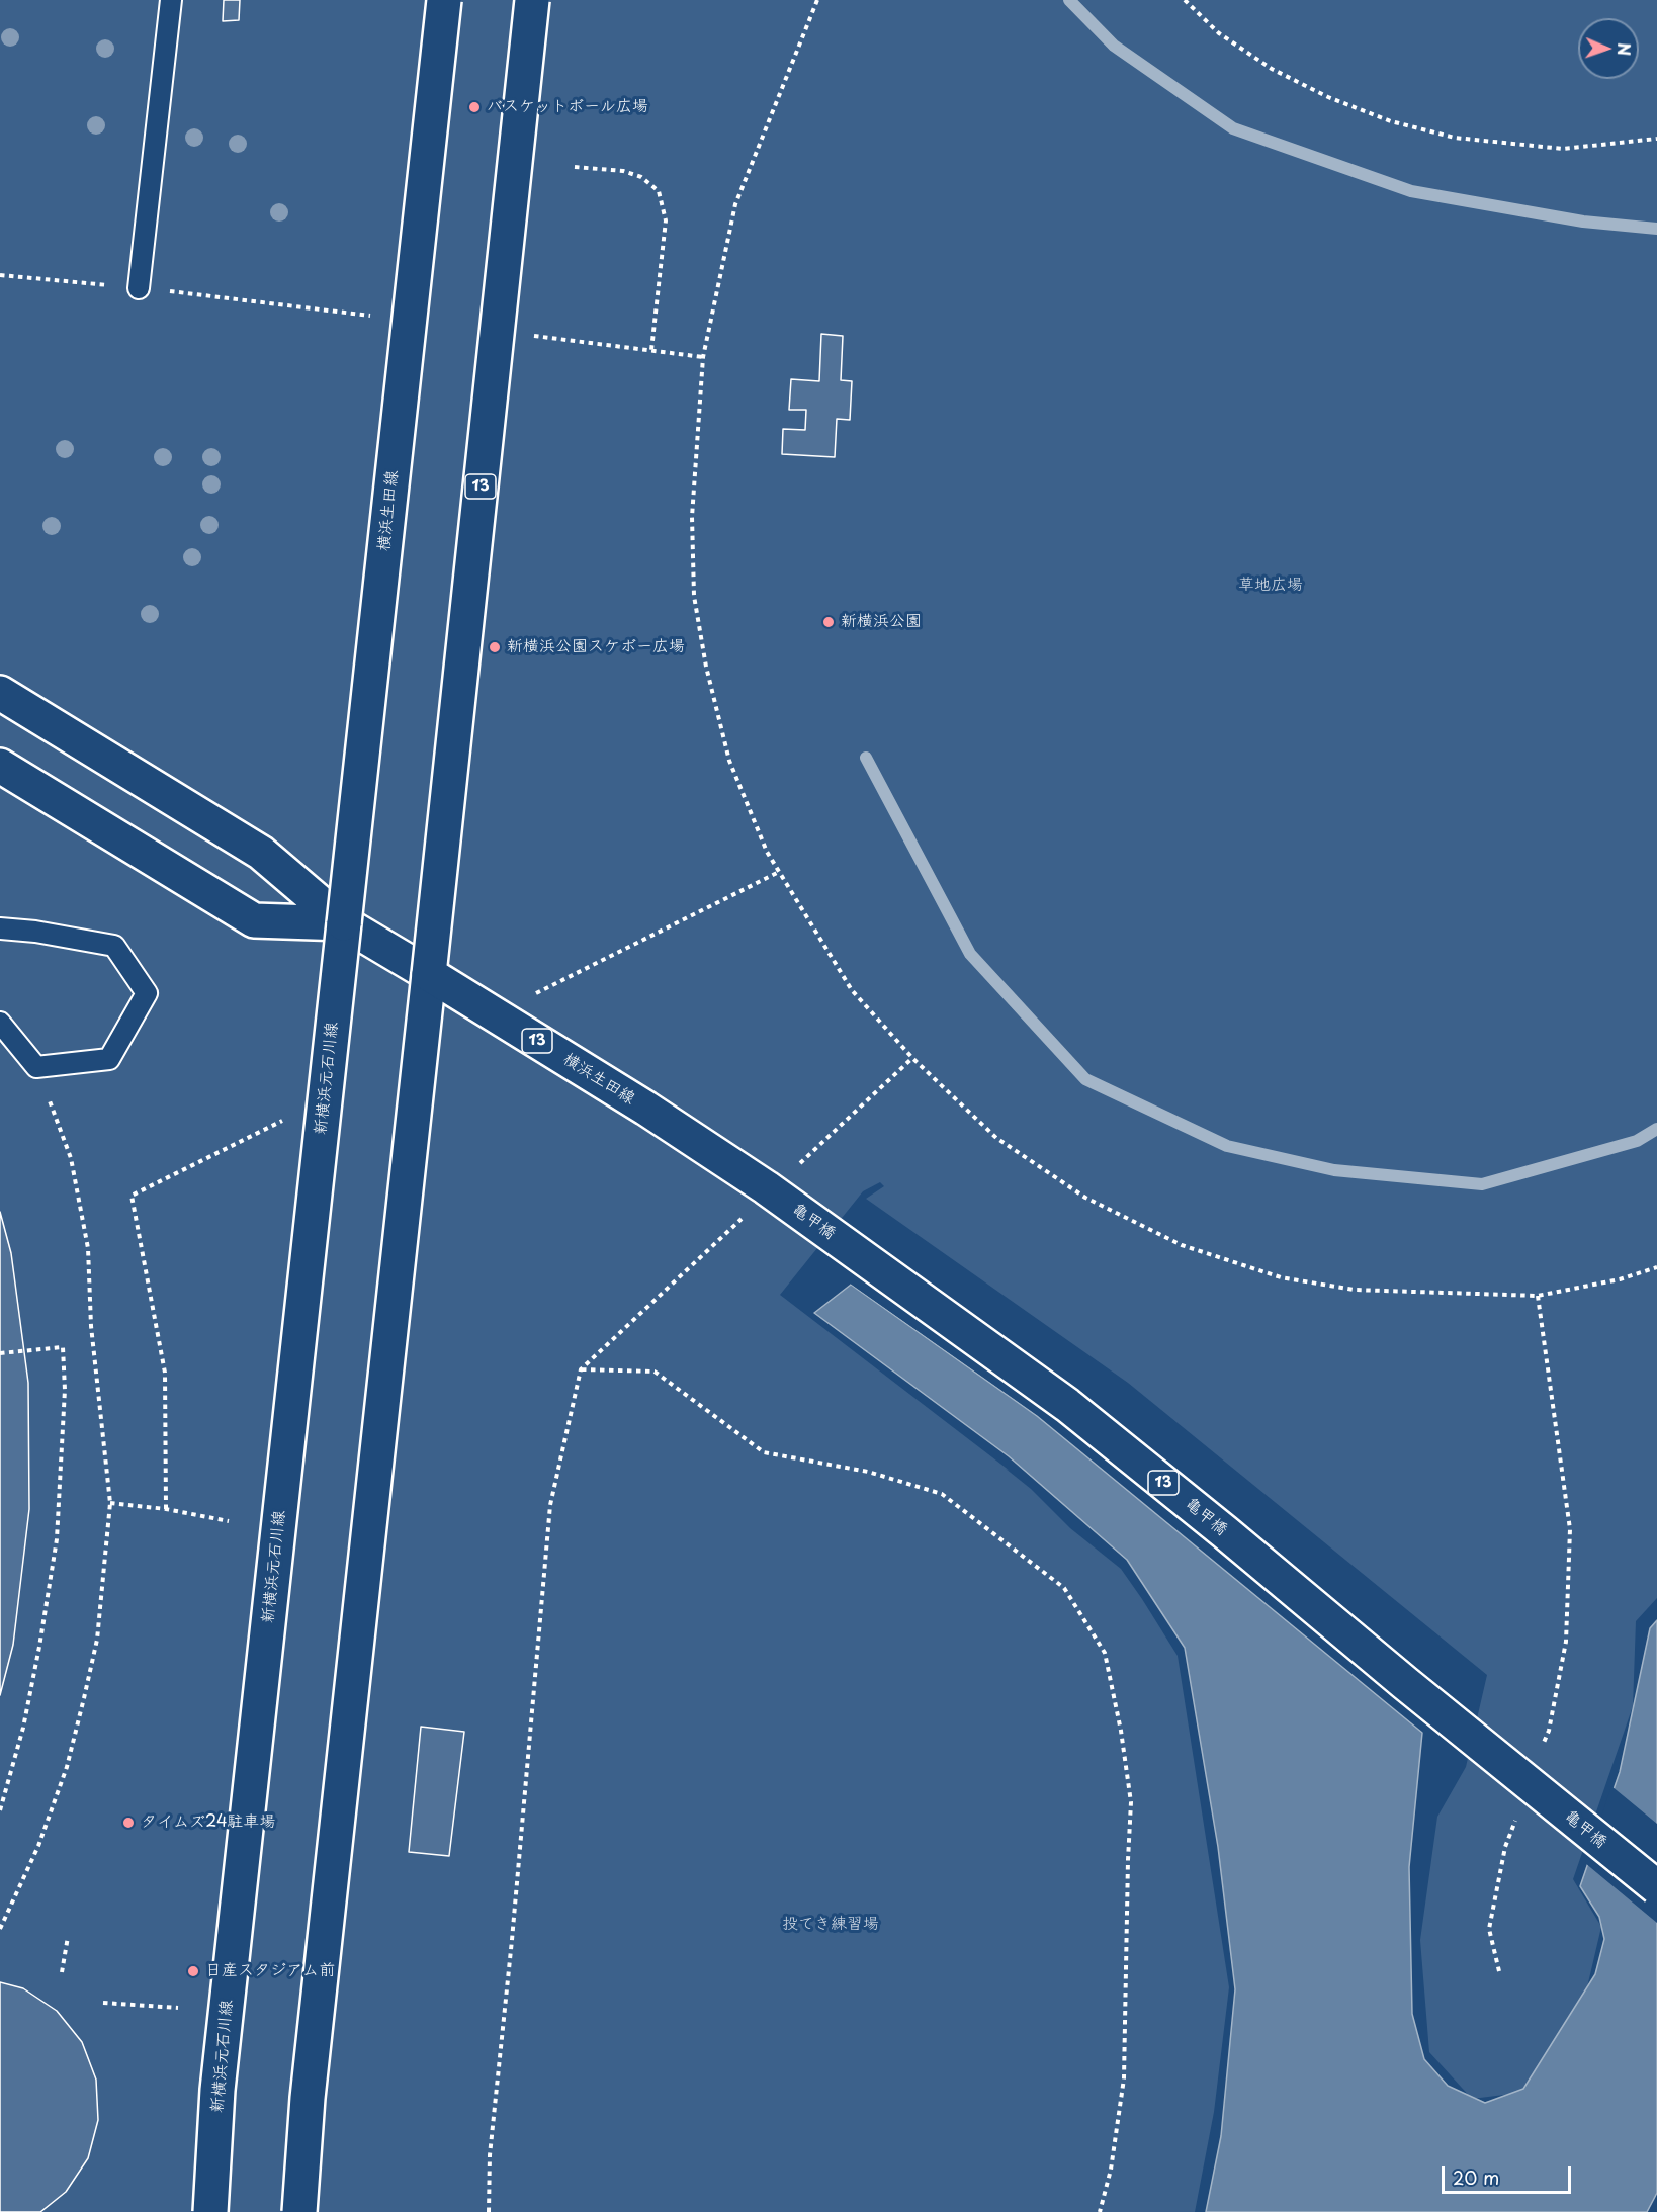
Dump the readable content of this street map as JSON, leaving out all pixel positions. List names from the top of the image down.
{
  "streets": {
    "main road": [
      "13",
      "横浜生田線",
      "新横浜元石川線",
      "亀甲橋"
    ]
  },
  "crossings": [
    ["13", "横浜生田線"],
    ["横浜生田線", "新横浜元石川線"],
    ["横浜生田線", "亀甲橋"]
  ],
  "parks": ["草地広場", "投てき練習場"],
  "places": [
    "バスケットボール広場",
    "新横浜公園",
    "新横浜公園スケボー広場",
    "タイムズ24駐車場",
    "日産スタジアム前"
  ],
  "scale_bar": "20 m",
  "north": "right"
}
